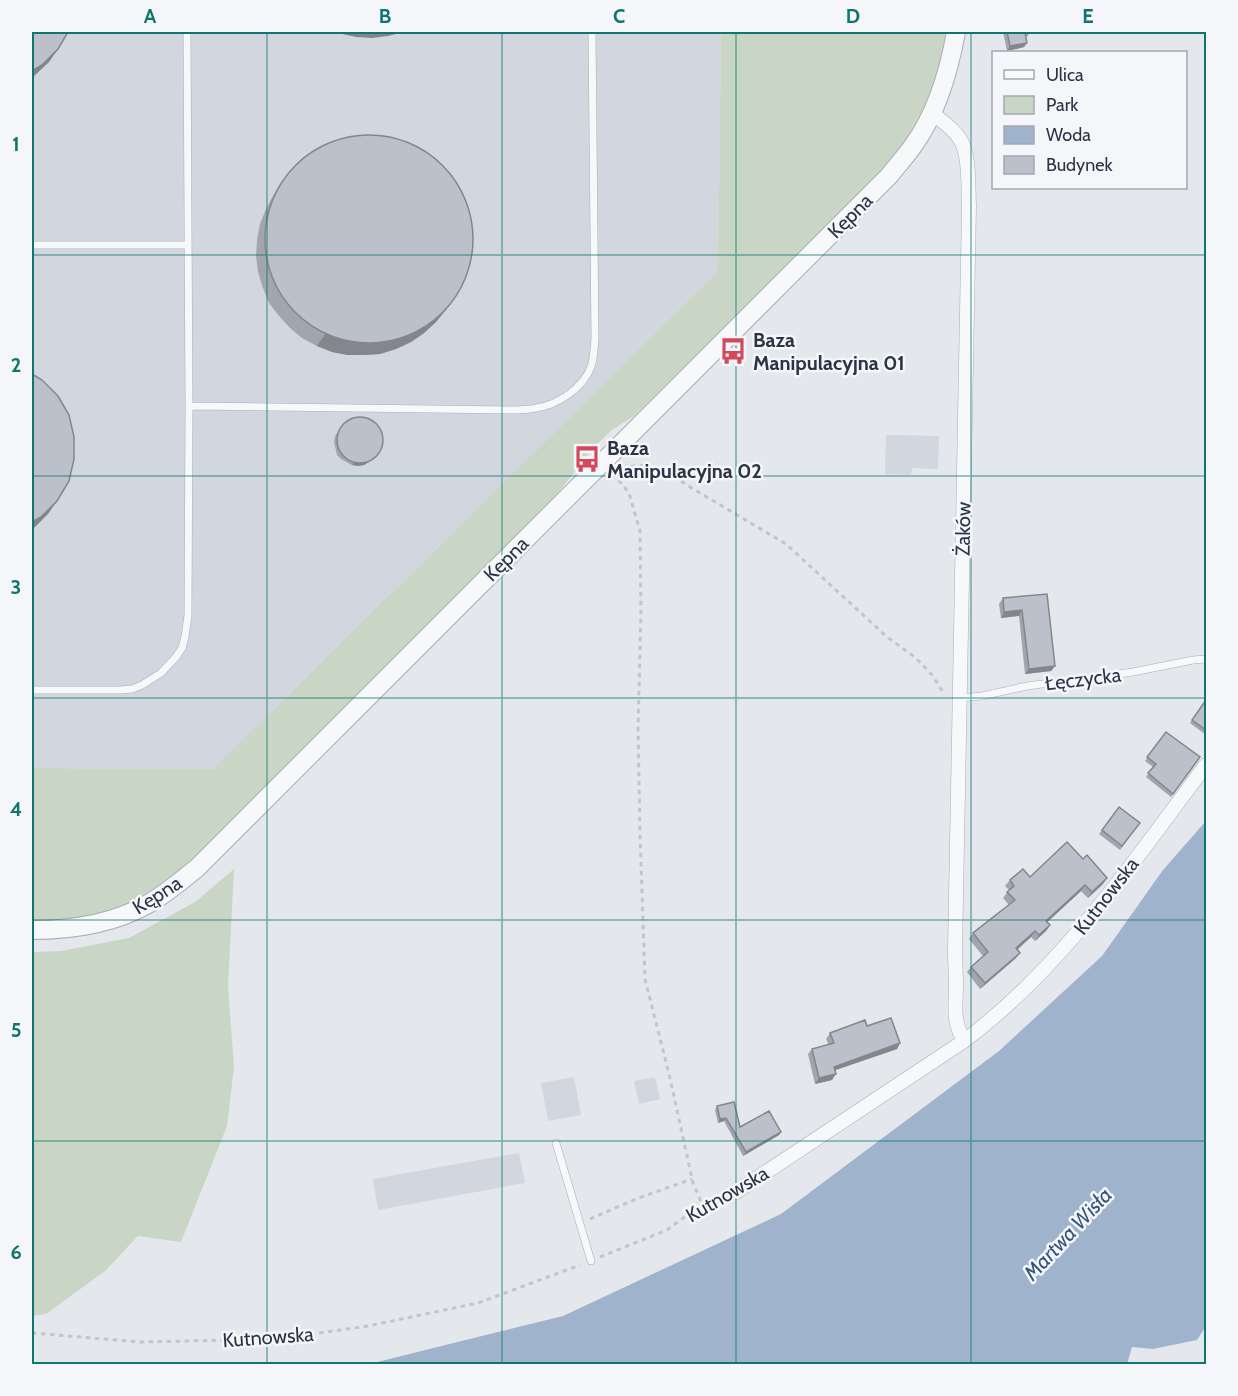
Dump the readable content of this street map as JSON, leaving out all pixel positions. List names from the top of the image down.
{
  "streets": {
    "street": ["Kępna", "Żaków", "Kutnowska"],
    "lane": ["Łęczycka"]
  },
  "crossings": [
    ["Kępna", "Żaków"],
    ["Żaków", "Łęczycka"],
    ["Żaków", "Kutnowska"]
  ],
  "water": ["Martwa Wisła"],
  "places": {
    "bus stop": ["Baza Manipulacyjna 01", "Baza Manipulacyjna 02"]
  },
  "legend": [
    "Ulica",
    "Park",
    "Woda",
    "Budynek"
  ],
  "grid": {
    "columns": [
      "A",
      "B",
      "C",
      "D",
      "E"
    ],
    "rows": [
      "1",
      "2",
      "3",
      "4",
      "5",
      "6"
    ]
  }
}
